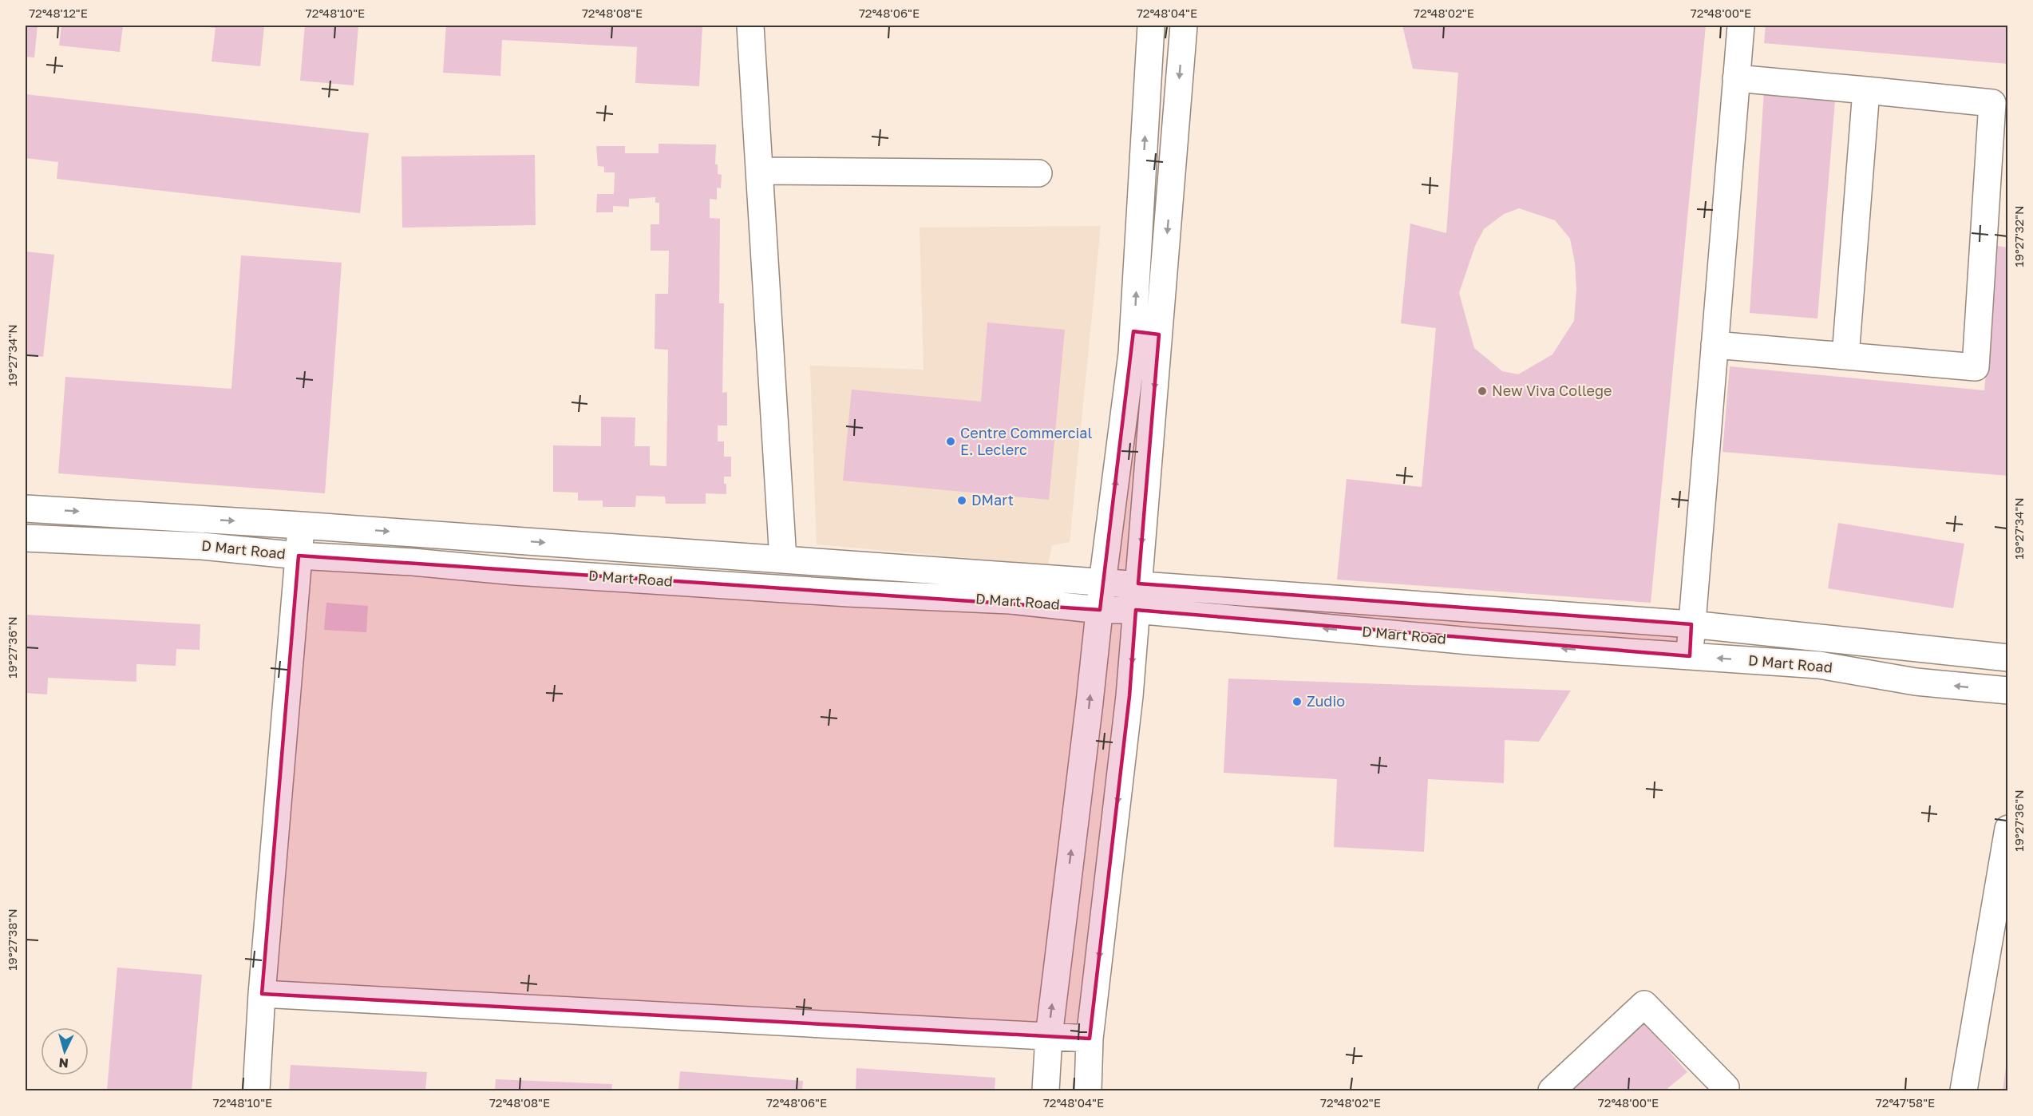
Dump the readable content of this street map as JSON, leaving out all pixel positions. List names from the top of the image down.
{
  "streets": {
    "street": ["D Mart Road"]
  },
  "places": [
    "New Viva College",
    "Centre Commercial E. Leclerc",
    "DMart",
    "Zudio"
  ],
  "north": "bottom",
  "coordinates": [
    "72°48'12\"E",
    "72°48'10\"E",
    "72°48'08\"E",
    "72°48'06\"E",
    "72°48'04\"E",
    "72°48'02\"E",
    "72°48'00\"E",
    "19°27'32\"N",
    "19°27'34\"N",
    "19°27'36\"N",
    "19°27'38\"N",
    "72°47'58\"E"
  ]
}
